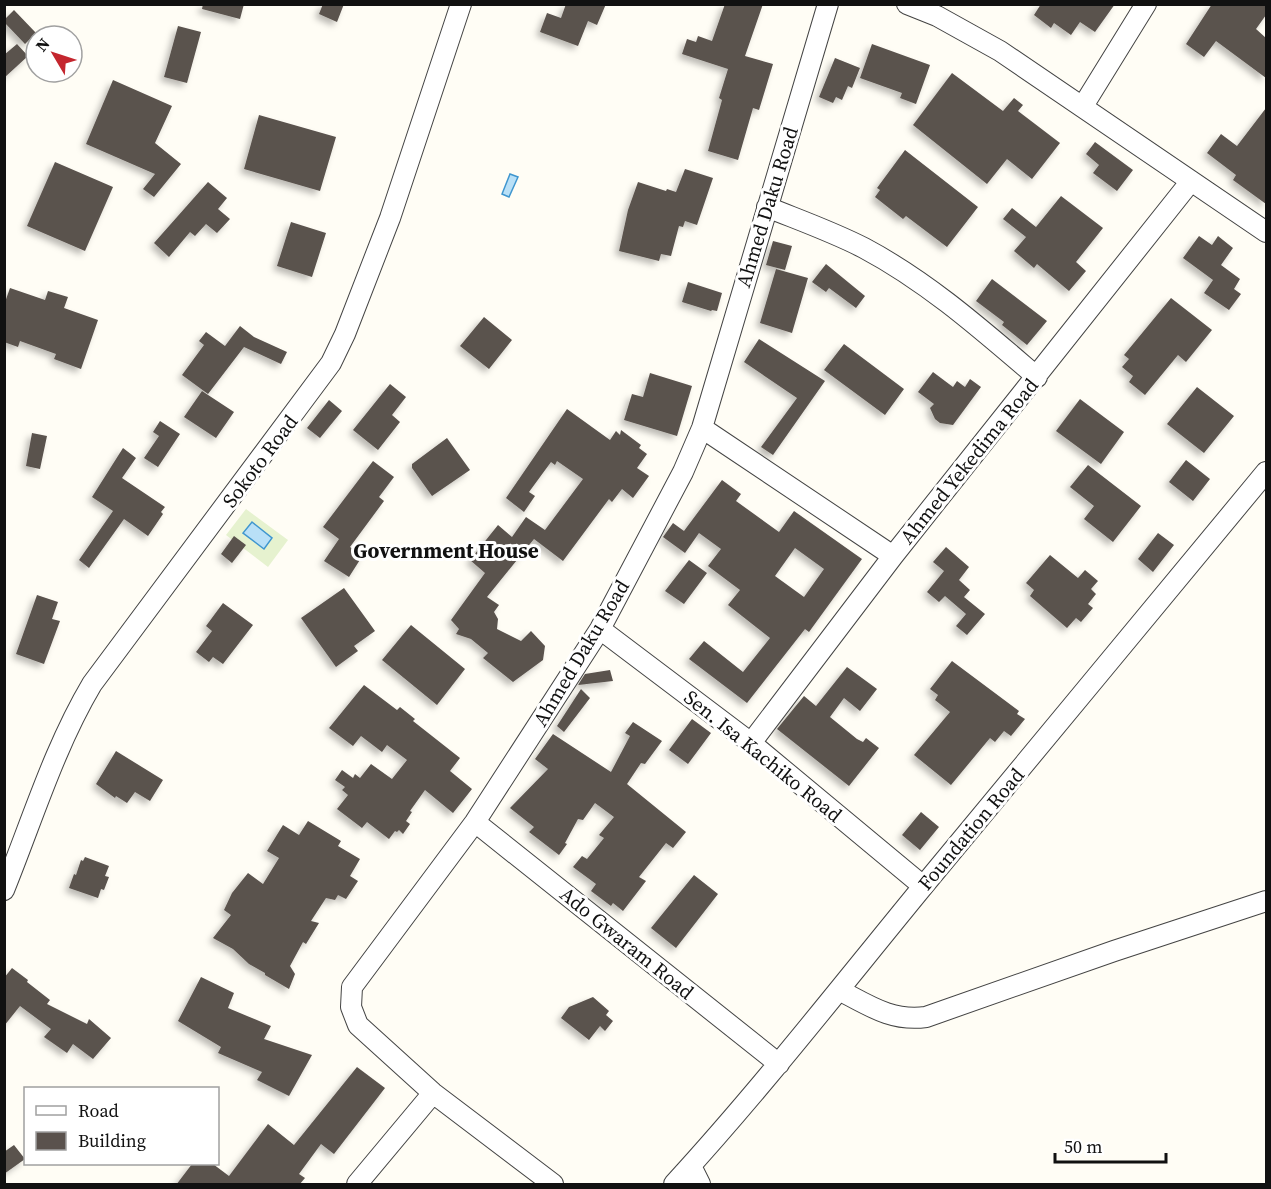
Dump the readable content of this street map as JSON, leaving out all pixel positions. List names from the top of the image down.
{
  "streets": {
    "street": [
      "Ahmed Daku Road",
      "Sokoto Road",
      "Ahmed Yekedima Road",
      "Sen. Isa Kachiko Road",
      "Foundation Road",
      "Ado Gwaram Road"
    ]
  },
  "crossings": [
    ["Ahmed Daku Road", "Sen. Isa Kachiko Road"],
    ["Ahmed Daku Road", "Ado Gwaram Road"],
    ["Ahmed Yekedima Road", "Sen. Isa Kachiko Road"],
    ["Sen. Isa Kachiko Road", "Foundation Road"],
    ["Foundation Road", "Ado Gwaram Road"]
  ],
  "districts": ["Government House"],
  "legend": ["Road", "Building"],
  "scale_bar": "50 m",
  "north": "top left"
}
